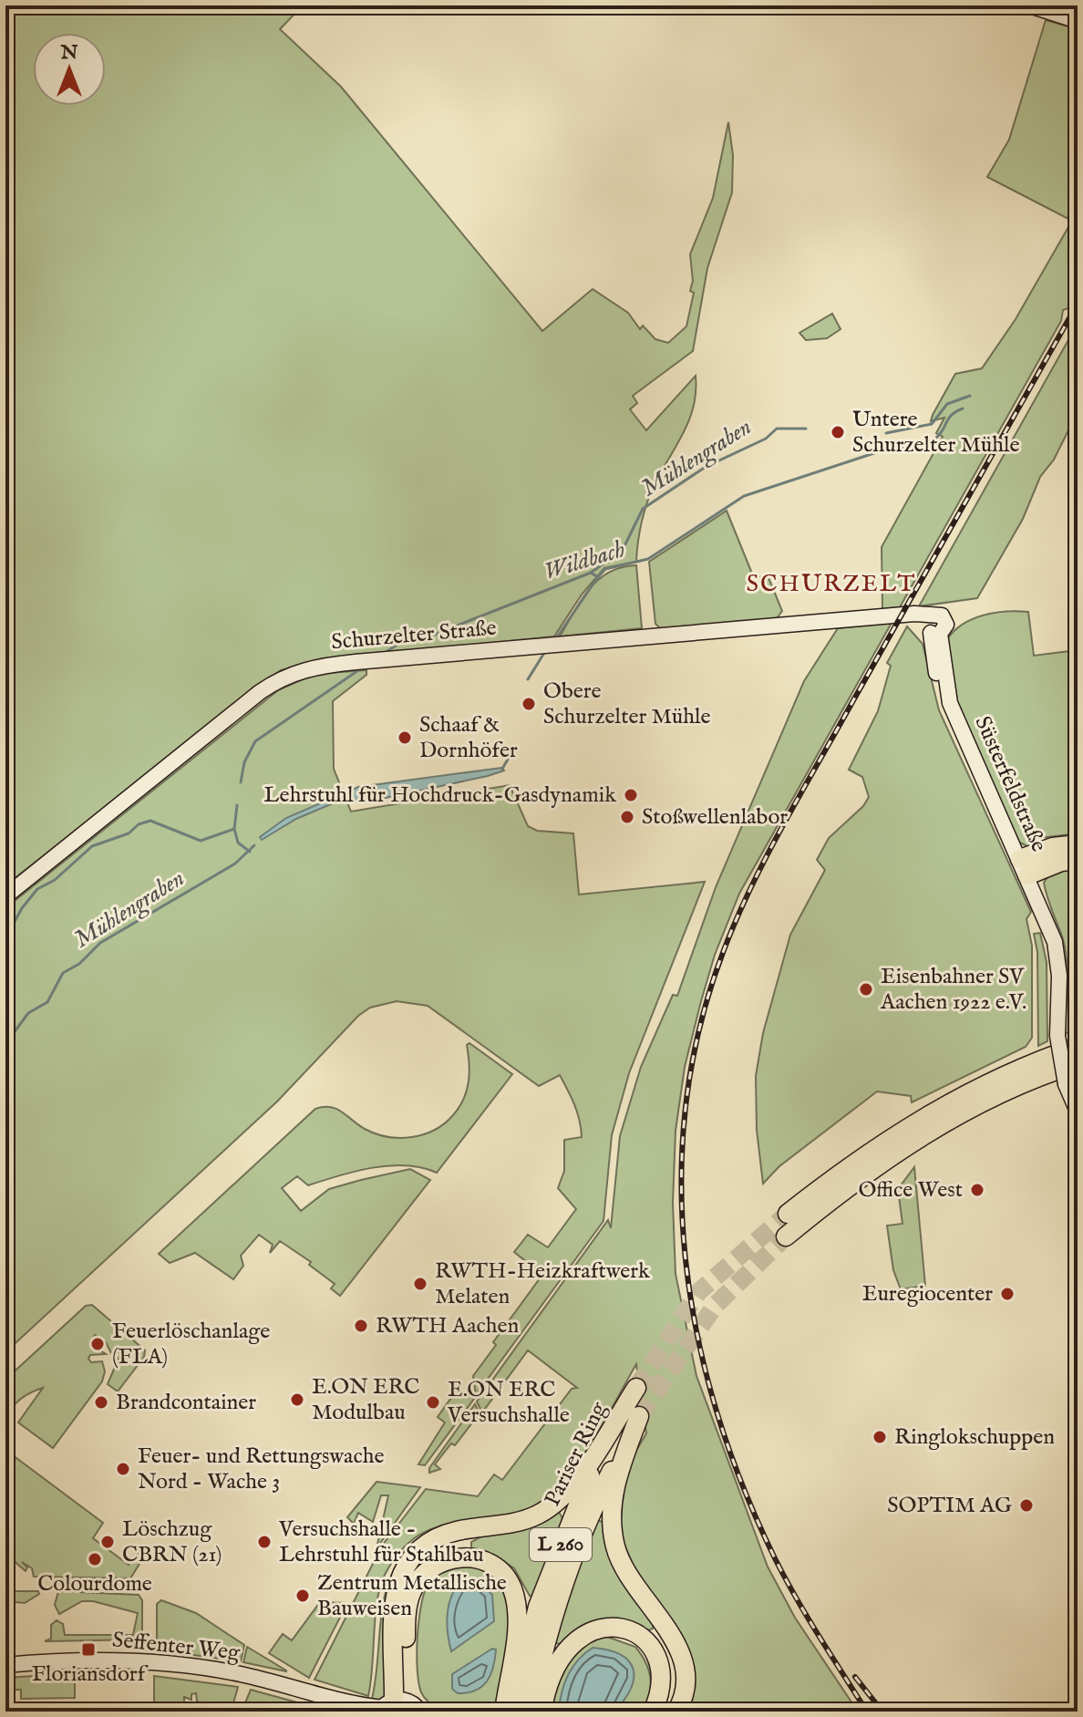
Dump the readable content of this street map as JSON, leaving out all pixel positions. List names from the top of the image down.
{
  "streets": {
    "highway": ["Pariser Ring", "L 260"],
    "street": ["Schurzelter Straße", "Süsterfeldstraße", "Seffenter Weg"]
  },
  "crossings": [
    ["Schurzelter Straße", "Süsterfeldstraße"],
    ["Pariser Ring", "Seffenter Weg"]
  ],
  "districts": ["SCHURZELT"],
  "water": ["Mühlengraben", "Wildbach"],
  "places": {
    "other": [
      "Untere Schurzelter Mühle",
      "Obere Schurzelter Mühle",
      "Schaaf & Dornhöfer",
      "Lehrstuhl für Hochdruck-Gasdynamik",
      "Stoßwellenlabor",
      "Eisenbahner SV Aachen 1922 e.V.",
      "Office West",
      "RWTH-Heizkraftwerk Melaten",
      "Euregiocenter",
      "RWTH Aachen",
      "Feuerlöschanlage (FLA)",
      "E.ON ERC Modulbau",
      "Brandcontainer",
      "E.ON ERC Versuchshalle",
      "Ringlokschuppen",
      "Feuer- und Rettungswache Nord - Wache 3",
      "SOPTIM AG",
      "Löschzug CBRN (21)",
      "Versuchshalle - Lehrstuhl für Stahlbau",
      "Colourdome",
      "Zentrum Metallische Bauweisen"
    ],
    "transit": ["Floriansdorf"]
  },
  "north": "top"
}
